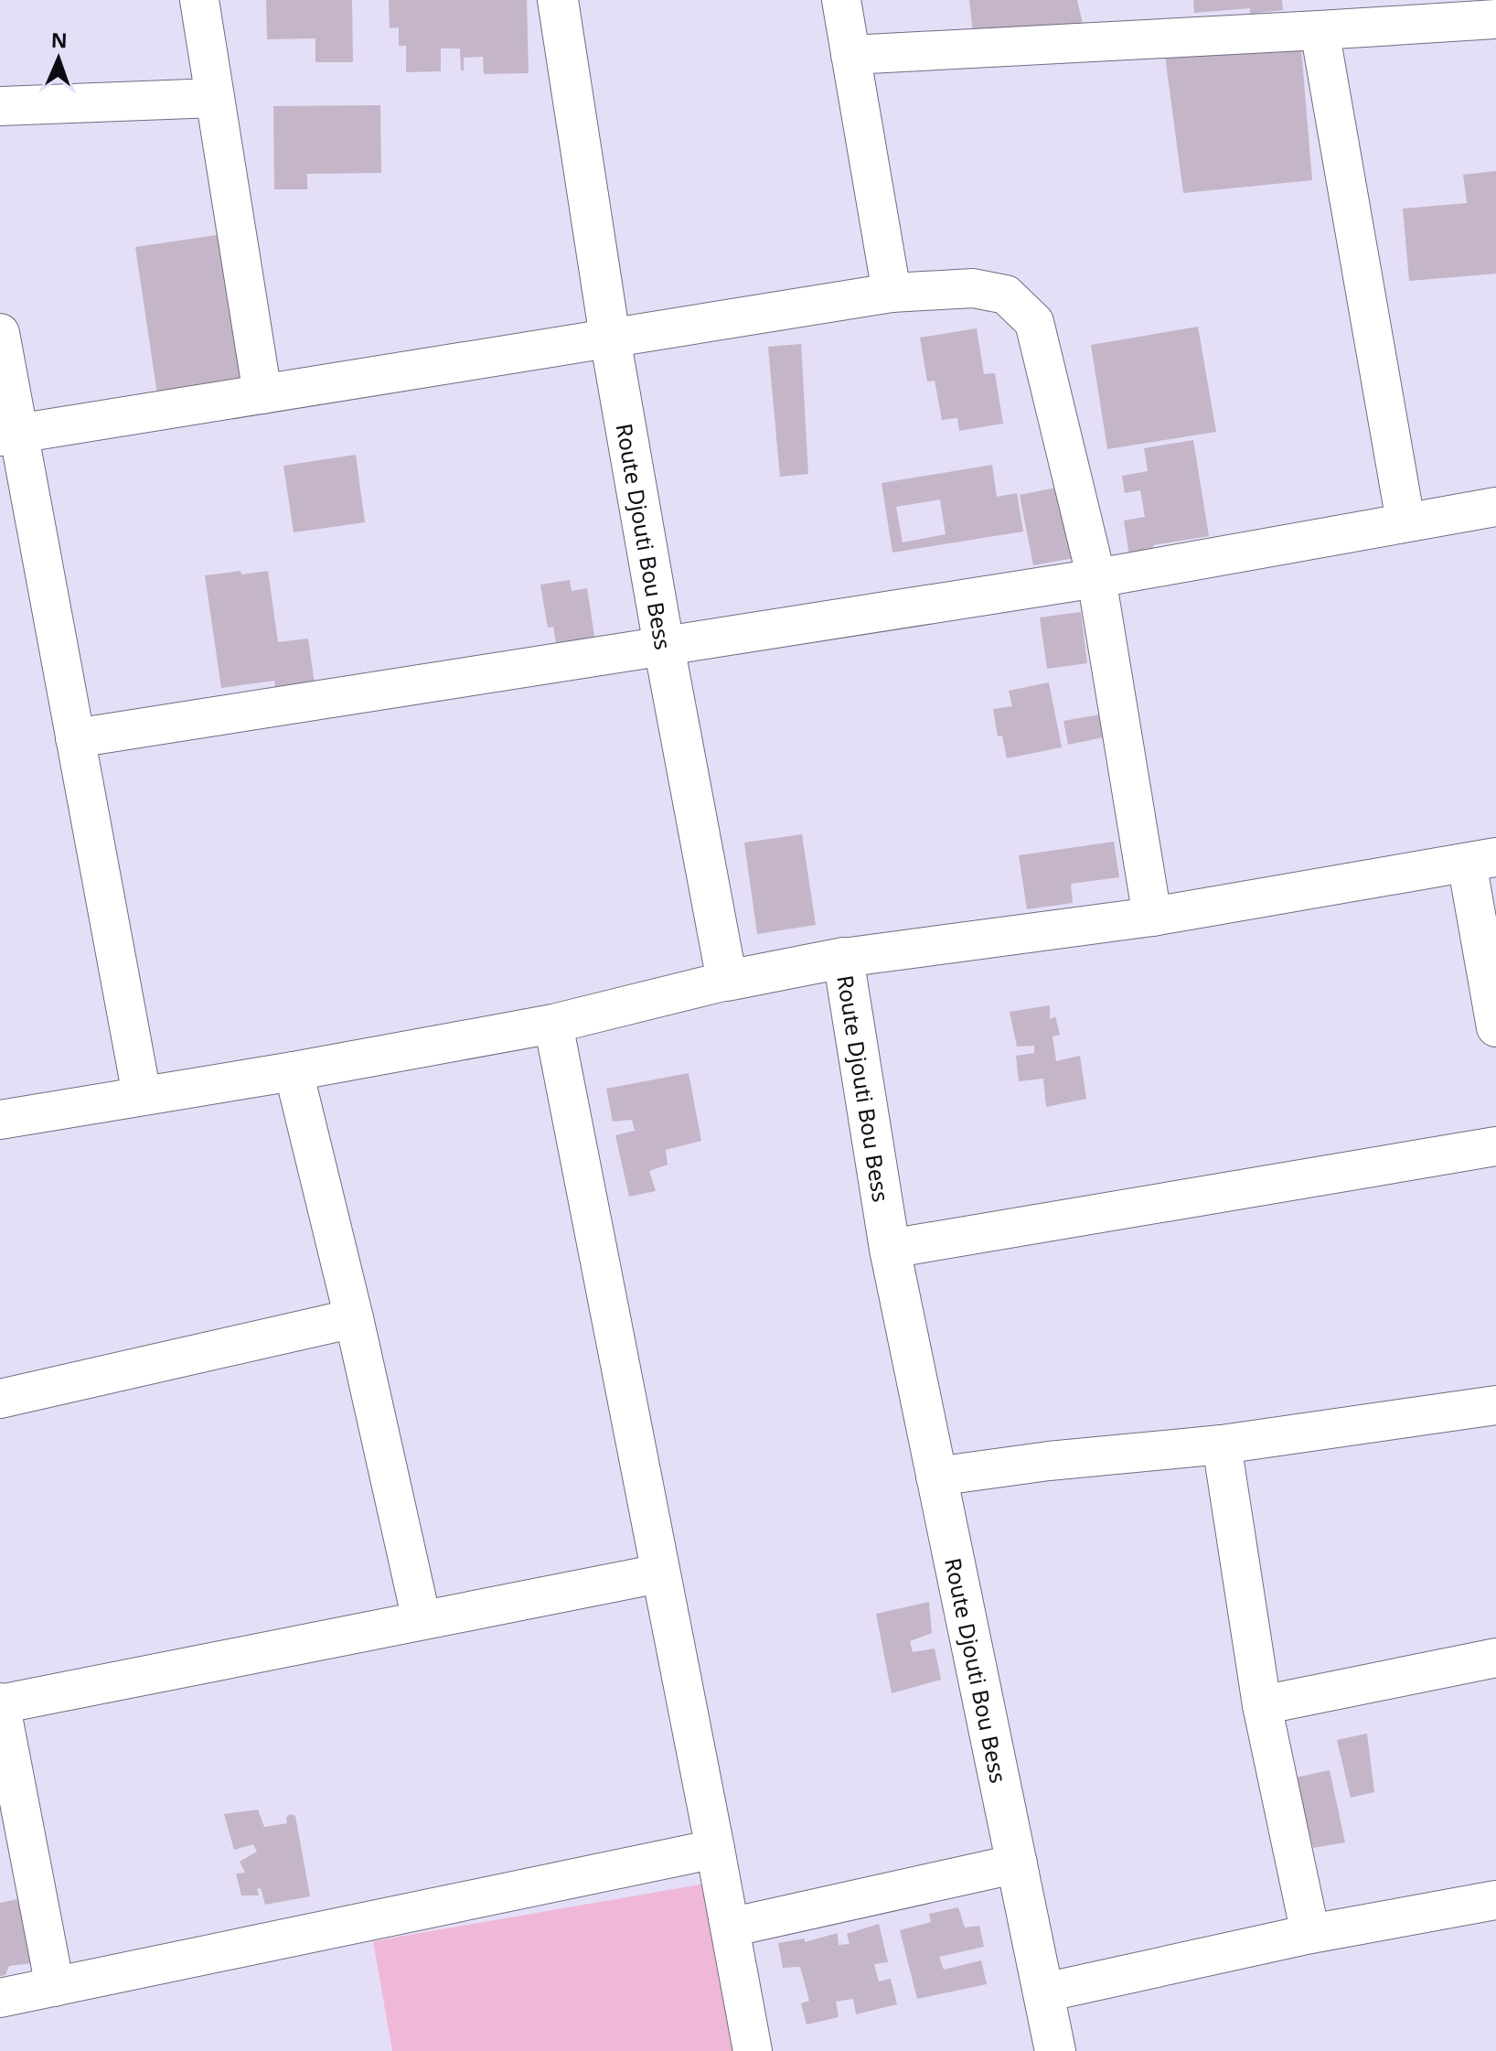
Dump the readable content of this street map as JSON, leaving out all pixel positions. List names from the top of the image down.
{
  "streets": {
    "main road": ["Route Djouti Bou Bess"]
  },
  "north": "top"
}
